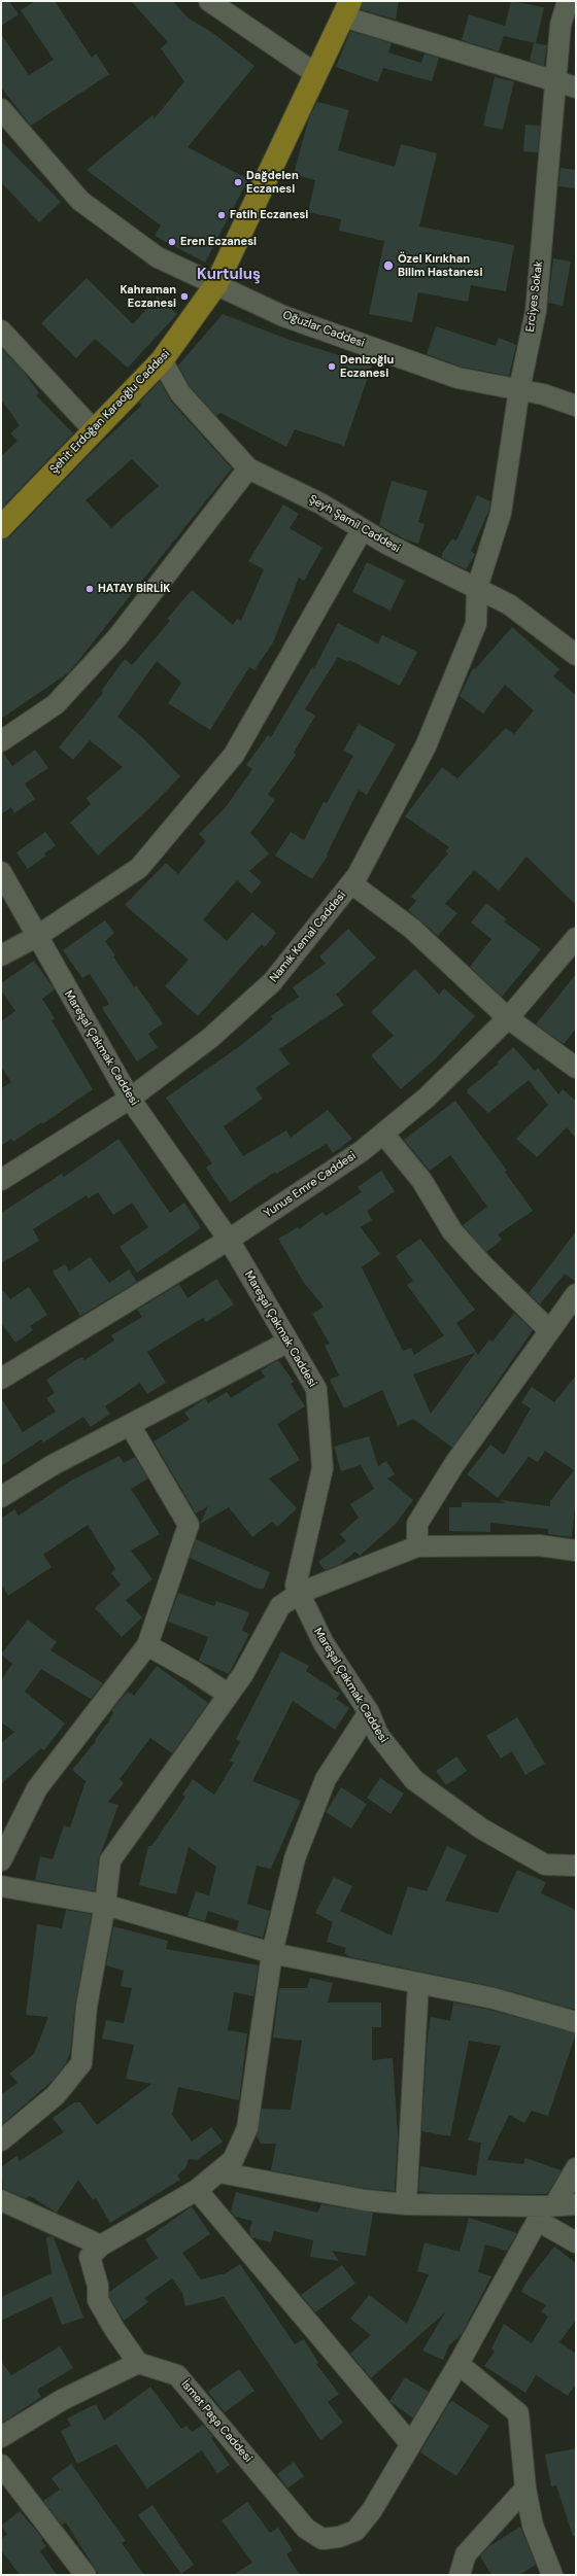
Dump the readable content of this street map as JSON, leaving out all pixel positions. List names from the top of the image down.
{
  "streets": {
    "main road": ["Şehit Erdoğan Karaoğlu Caddesi"],
    "street": [
      "Erciyes Sokak",
      "Oğuzlar Caddesi",
      "Şeyh Şamil Caddesi",
      "Namık Kemal Caddesi",
      "Mareşal Çakmak Caddesi",
      "Yunus Emre Caddesi",
      "İsmet Paşa Caddesi"
    ]
  },
  "crossings": [
    ["Erciyes Sokak", "Oğuzlar Caddesi"],
    ["Erciyes Sokak", "Şeyh Şamil Caddesi"],
    ["Erciyes Sokak", "Namık Kemal Caddesi"],
    ["Oğuzlar Caddesi", "Şehit Erdoğan Karaoğlu Caddesi"],
    ["Şehit Erdoğan Karaoğlu Caddesi", "Şeyh Şamil Caddesi"],
    ["Şeyh Şamil Caddesi", "Namık Kemal Caddesi"],
    ["Namık Kemal Caddesi", "Mareşal Çakmak Caddesi"],
    ["Mareşal Çakmak Caddesi", "Yunus Emre Caddesi"]
  ],
  "districts": ["Kurtuluş"],
  "places": [
    "Dağdelen Eczanesi",
    "Fatih Eczanesi",
    "Eren Eczanesi",
    "Özel Kırıkhan Bilim Hastanesi",
    "Kahraman Eczanesi",
    "Denizoğlu Eczanesi",
    "HATAY BİRLİK"
  ]
}
